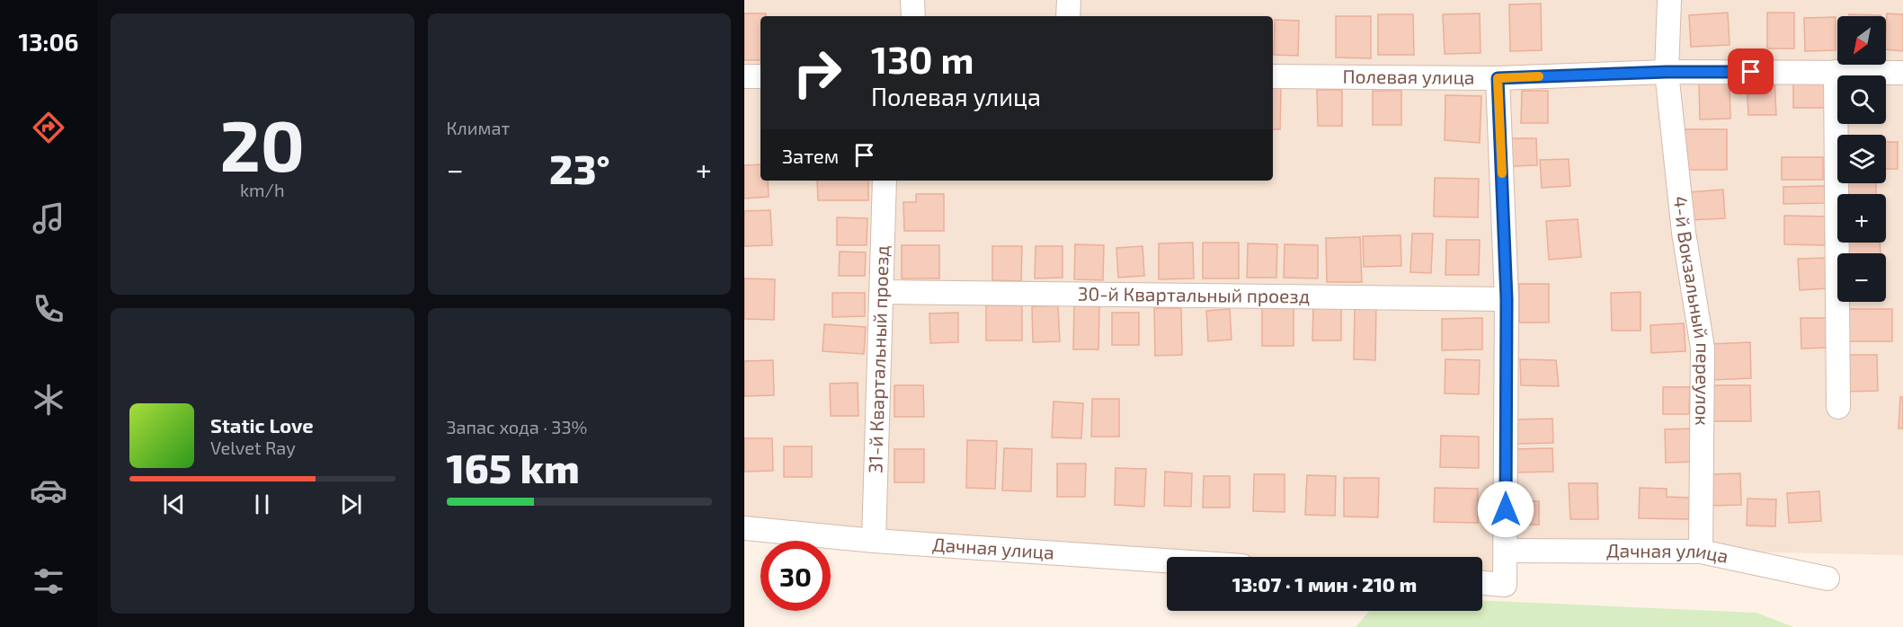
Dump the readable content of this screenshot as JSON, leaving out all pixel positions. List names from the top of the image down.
{
  "streets": {
    "street": [
      "Полевая улица",
      "30-й Квартальный проезд",
      "4-й Вокзальный переулок",
      "31-й Квартальный проезд",
      "Дачная улица"
    ]
  },
  "crossings": [
    ["Полевая улица", "4-й Вокзальный переулок"],
    ["30-й Квартальный проезд", "31-й Квартальный проезд"],
    ["4-й Вокзальный переулок", "Дачная улица"],
    ["31-й Квартальный проезд", "Дачная улица"]
  ],
  "north": "bottom left",
  "page": {
    "tabs": "13:06",
    "tile": [
      ["20", "km/h"],
      "Климат",
      ["Запас хода · 33%", "165 km"]
    ],
    "map_buttons": ["+", "−"],
    "turn": ["130 m", "Полевая улица"],
    "then": "Затем",
    "heat": ["−", "23°", "+"],
    "song": ["Static Love", "Velvet Ray"],
    "limit": "30",
    "trip": "13:07 · 1 мин · 210 m"
  }
}
